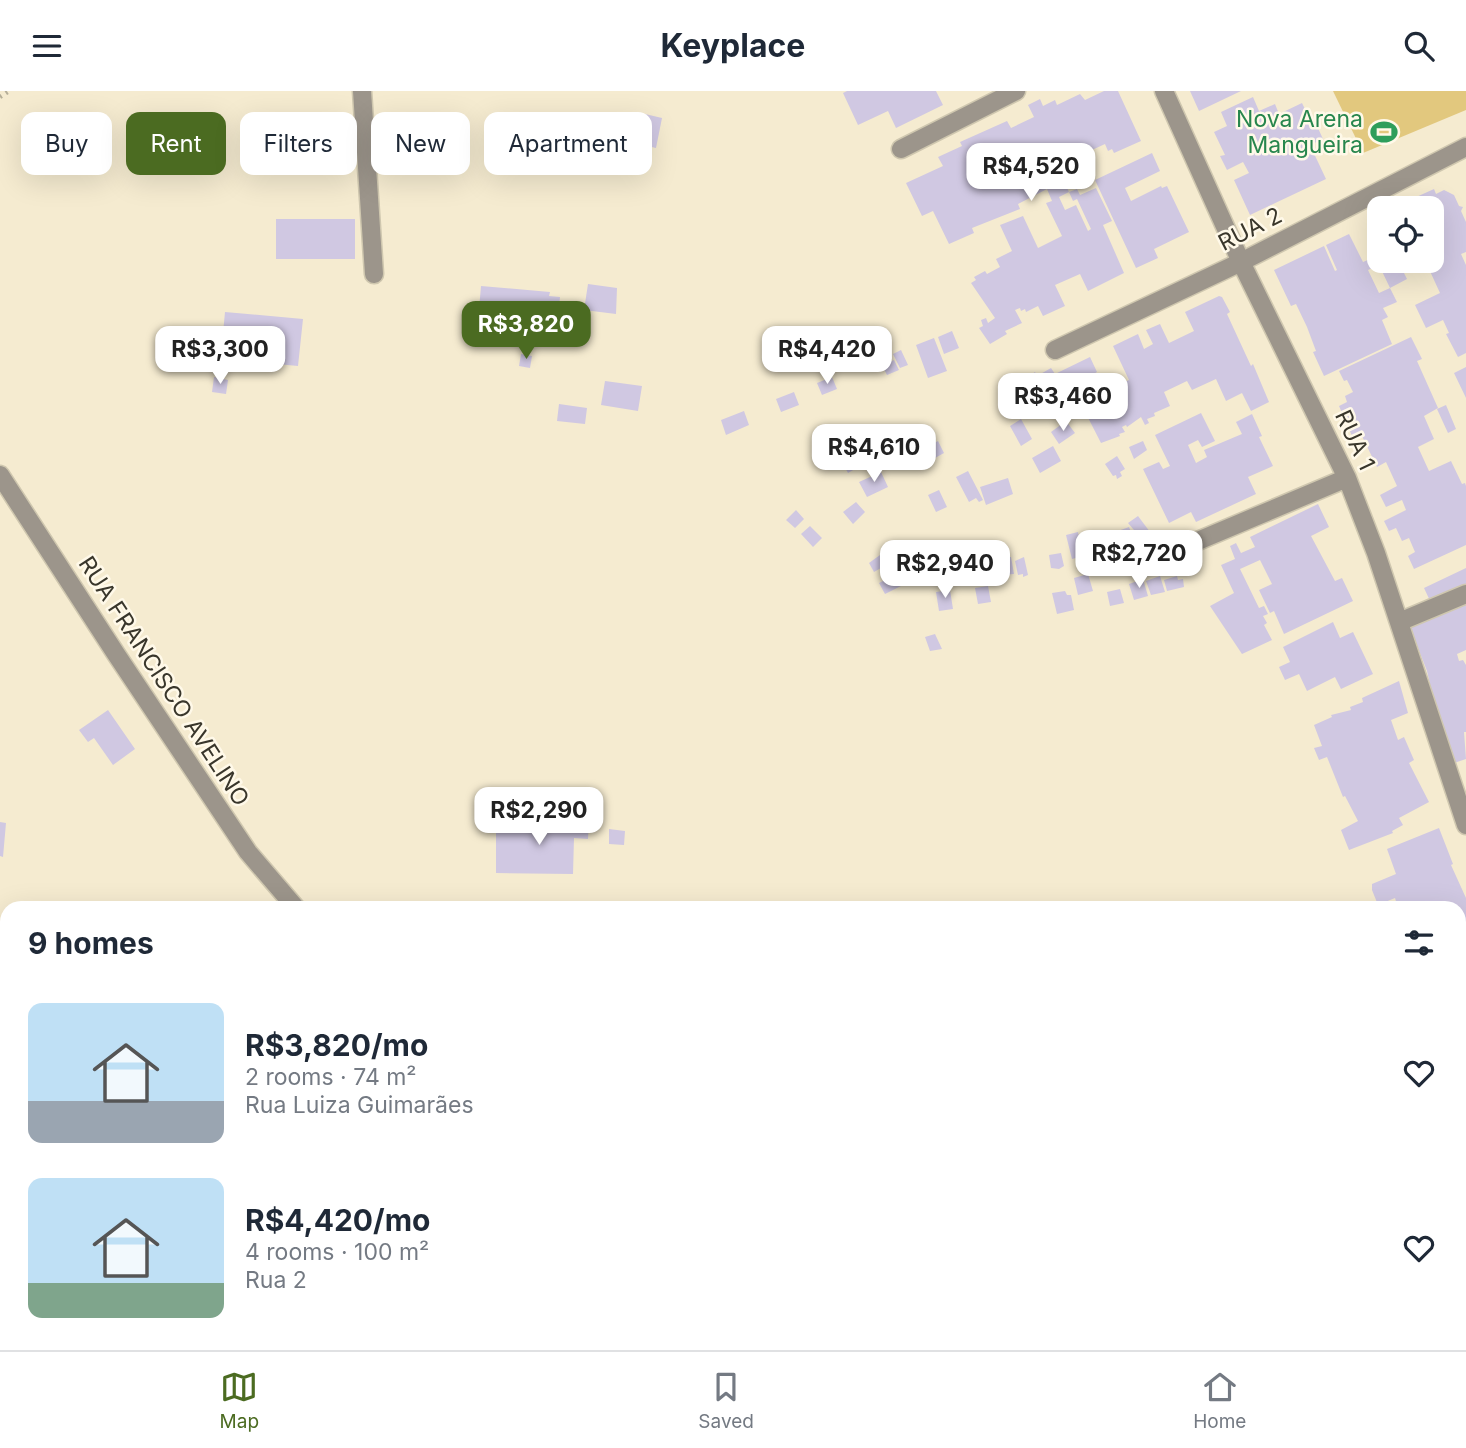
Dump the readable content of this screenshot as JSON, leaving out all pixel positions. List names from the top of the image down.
{
  "streets": {
    "street": ["RUA 2", "RUA 1", "RUA FRANCISCO AVELINO"]
  },
  "crossings": [
    ["RUA 2", "RUA 1"]
  ],
  "places": {
    "sports": ["Nova Arena Mangueira"]
  },
  "page": {
    "header": "Keyplace",
    "chip": [
      "Buy",
      "Rent",
      "Filters",
      "New",
      "Apartment"
    ],
    "price": [
      "R$4,520",
      "R$3,820",
      "R$3,300",
      "R$4,420",
      "R$3,460",
      "R$4,610",
      "R$2,720",
      "R$2,940",
      "R$2,290"
    ],
    "heading": "9 homes",
    "list": [
      {
        "name": "R$3,820/mo",
        "note": "2 rooms · 74 m² · Rua Luiza Guimarães"
      },
      {
        "name": "R$4,420/mo",
        "note": "4 rooms · 100 m² · Rua 2"
      }
    ],
    "tabs": ["Map", "Saved", "Home"]
  }
}
